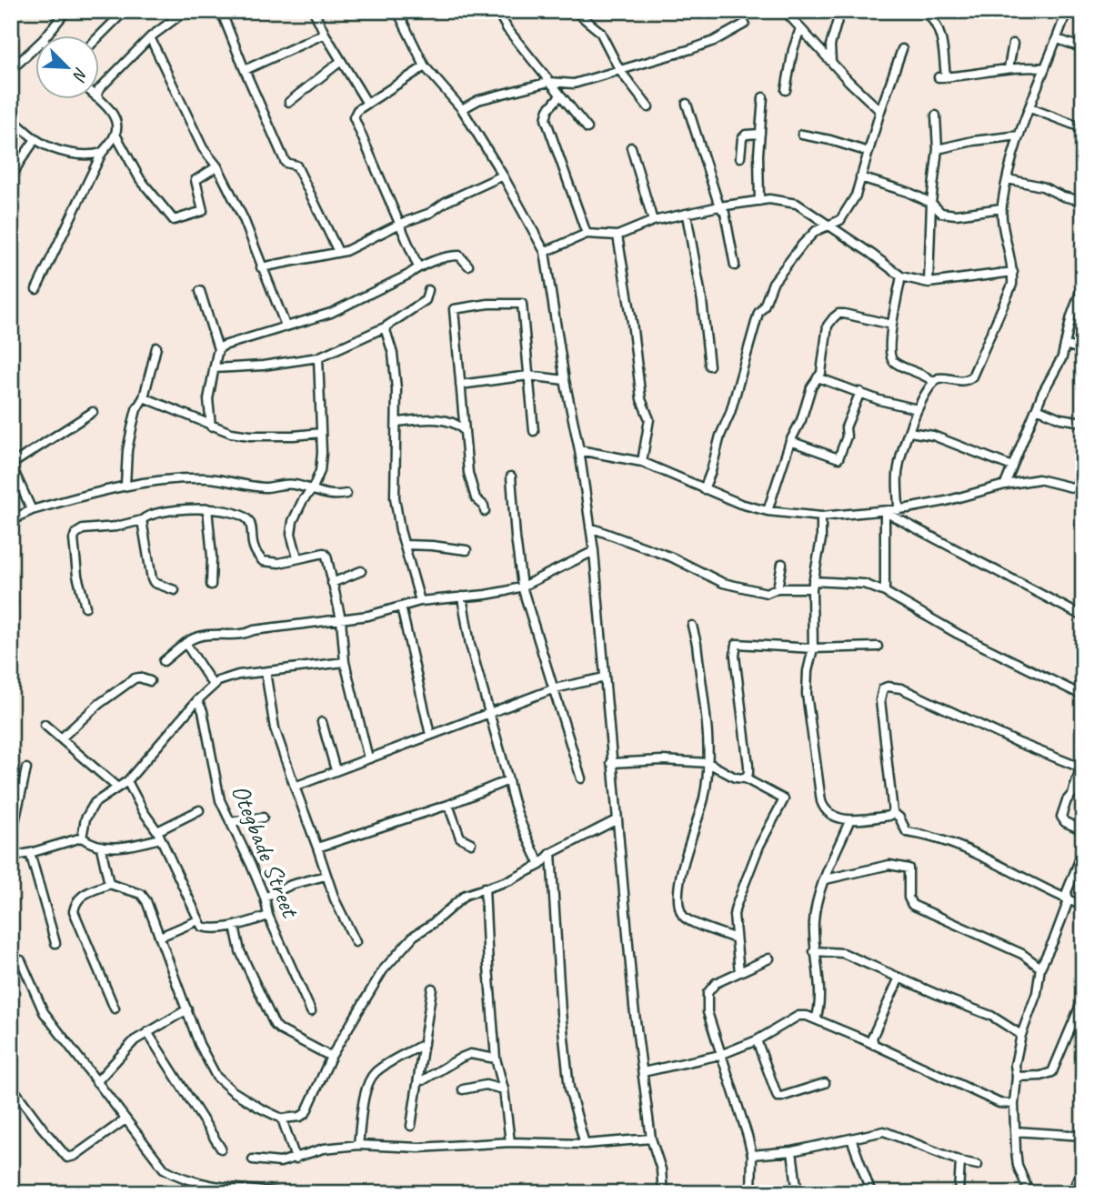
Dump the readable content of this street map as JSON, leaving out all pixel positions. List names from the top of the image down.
{
  "streets": {
    "street": ["Otegbade Street"]
  },
  "north": "bottom right"
}
